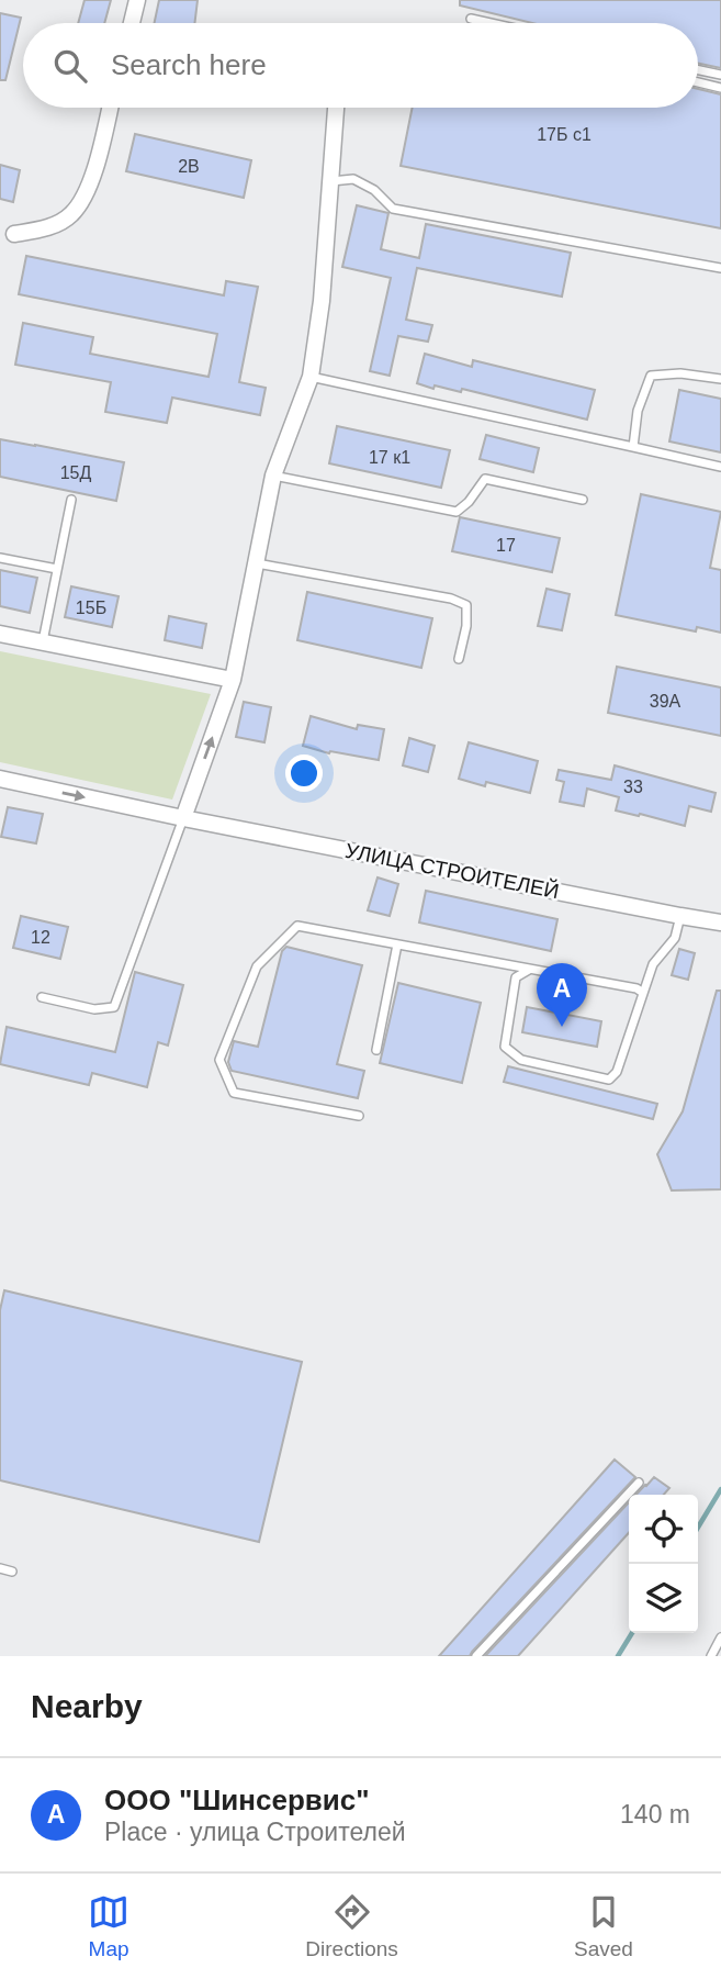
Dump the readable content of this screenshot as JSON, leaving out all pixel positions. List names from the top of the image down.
{
  "streets": {
    "street": ["УЛИЦА СТРОИТЕЛЕЙ"]
  },
  "house_numbers": [
    "17Б с1",
    "2В",
    "17 к1",
    "15Д",
    "17",
    "15Б",
    "39А",
    "33",
    "12"
  ],
  "page": {
    "search": "Search here",
    "pins": "A",
    "heading": "Nearby",
    "list": [
      {
        "mark": "A",
        "name": "ООО \"Шинсервис\"",
        "note": "Place · улица Строителей",
        "value": "140 m"
      }
    ],
    "nav": ["Map", "Directions", "Saved"]
  }
}
